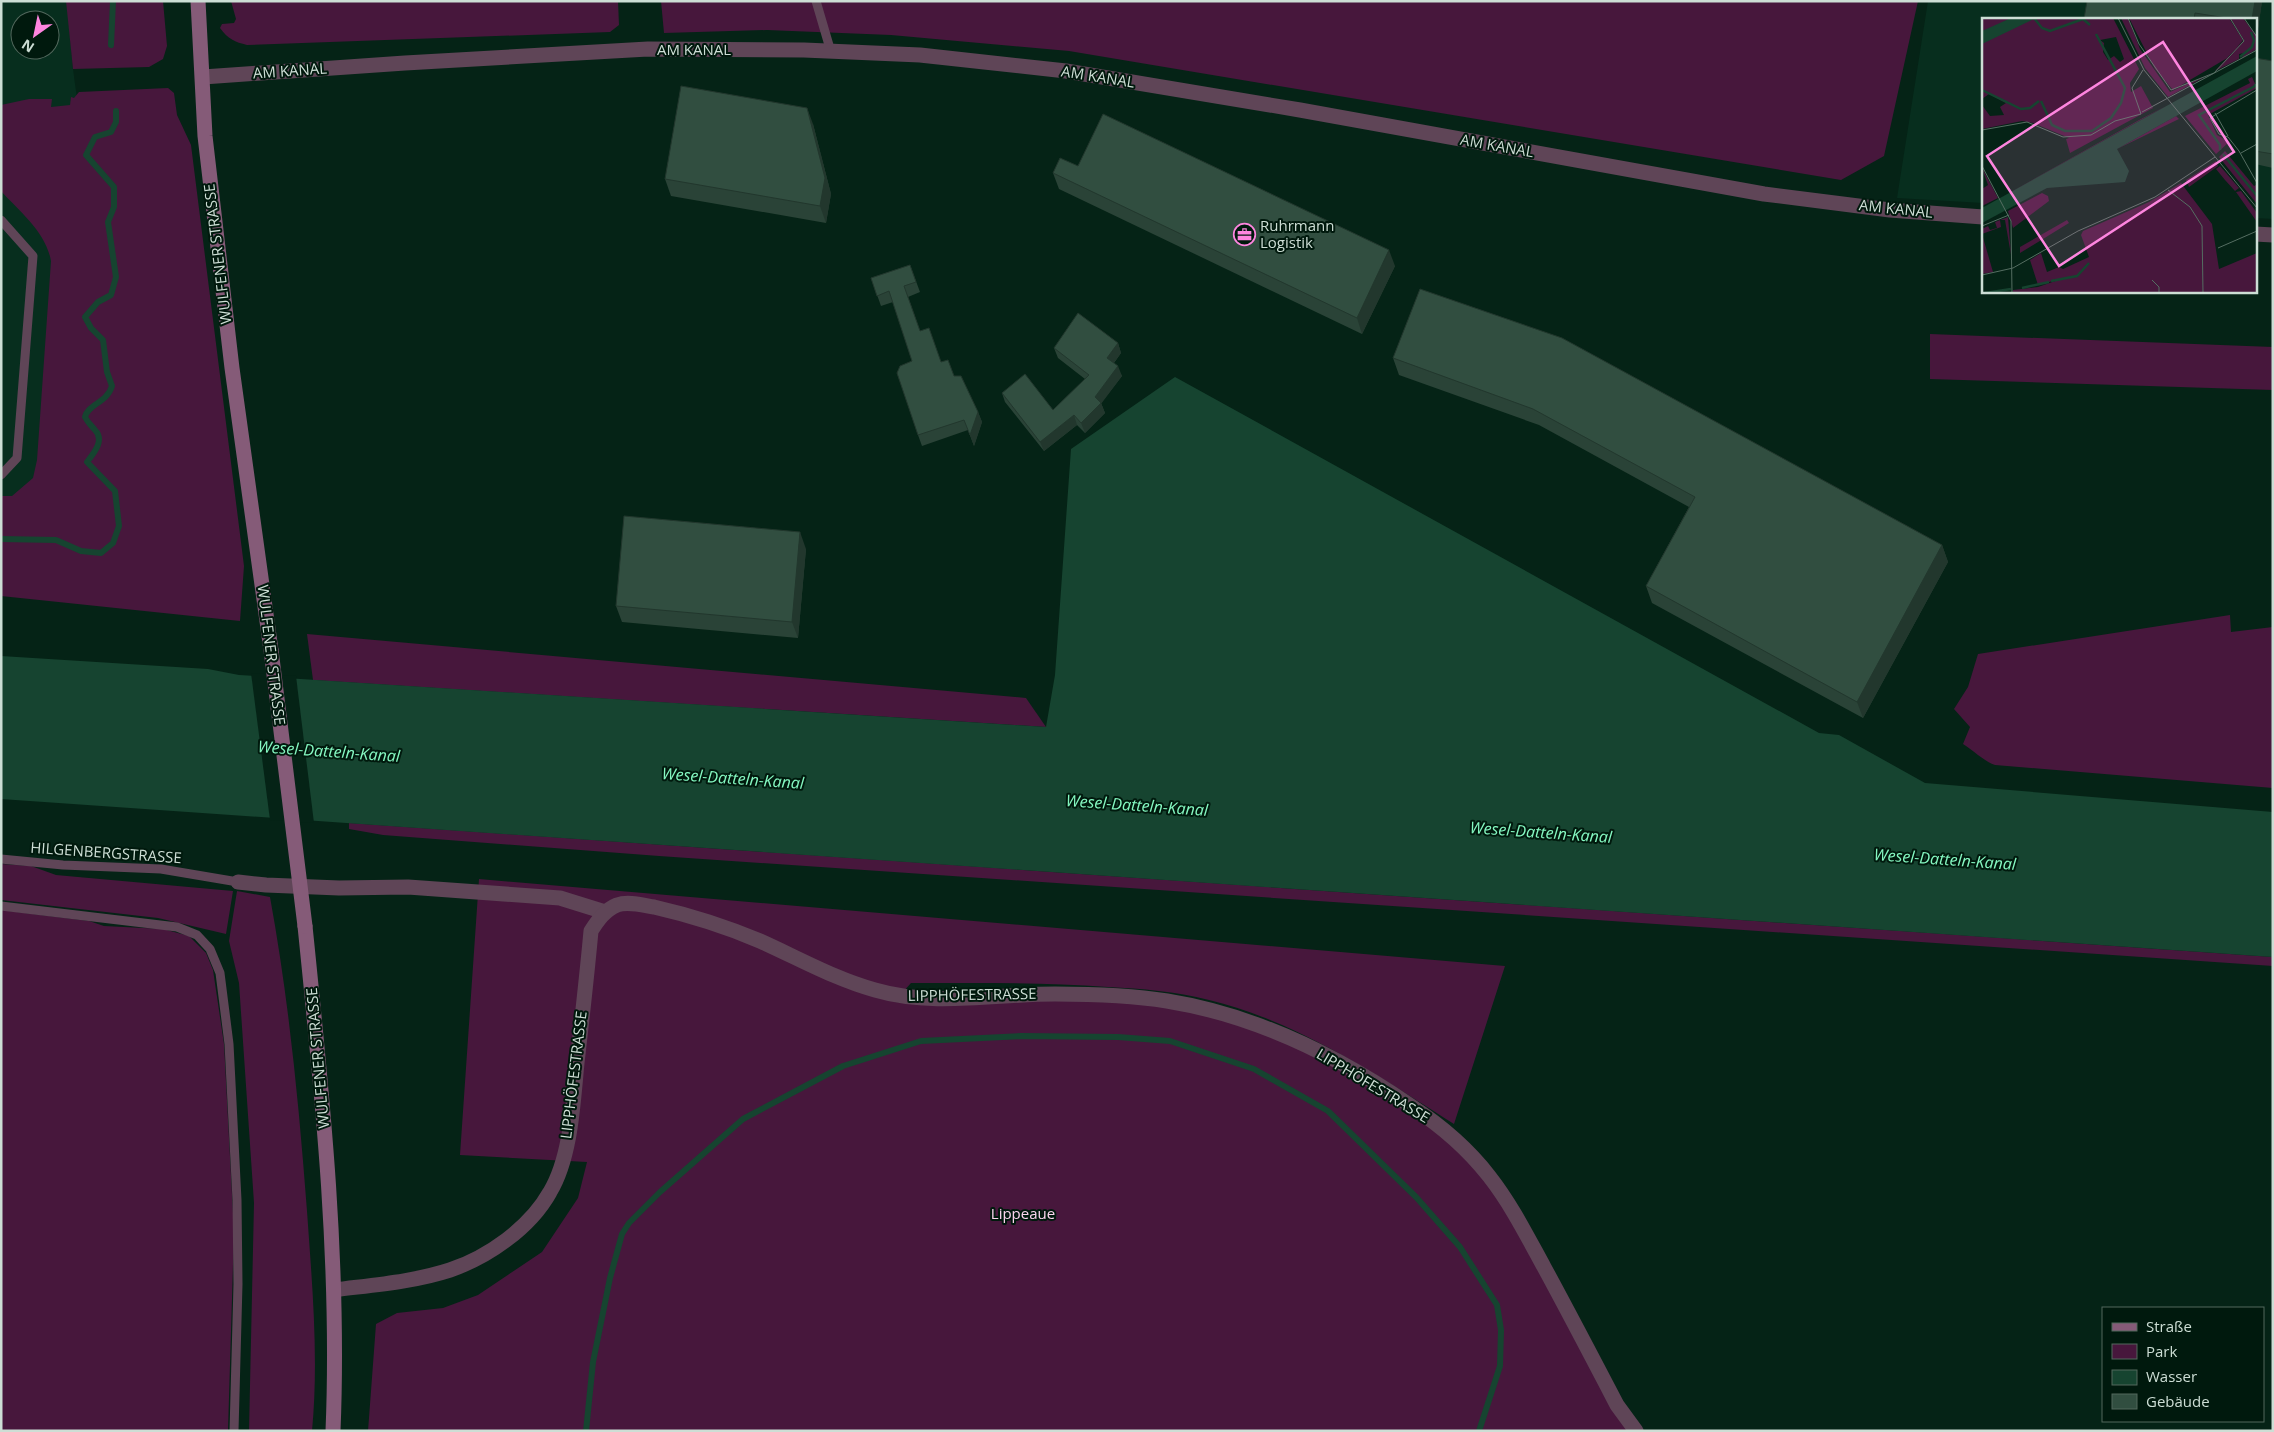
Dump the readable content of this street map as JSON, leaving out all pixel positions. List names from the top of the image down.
{
  "streets": {
    "main road": ["WULFENER STRASSE"],
    "street": ["AM KANAL", "LIPPHÖFESTRASSE"],
    "lane": ["HILGENBERGSTRASSE"]
  },
  "crossings": [
    ["AM KANAL", "WULFENER STRASSE"],
    ["WULFENER STRASSE", "LIPPHÖFESTRASSE"]
  ],
  "water": ["Wesel-Datteln-Kanal"],
  "parks": ["Lippeaue"],
  "places": {
    "office": ["Ruhrmann Logistik"]
  },
  "legend": [
    "Straße",
    "Park",
    "Wasser",
    "Gebäude"
  ],
  "north": "bottom left"
}
